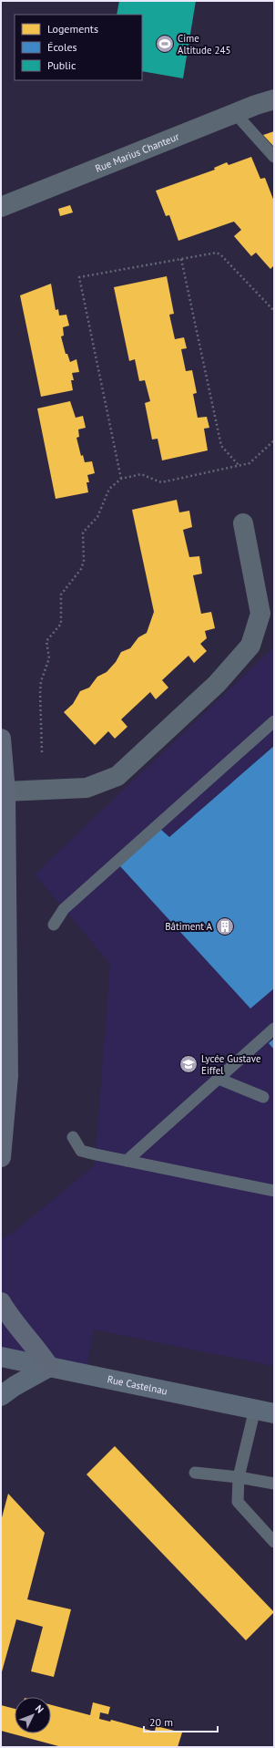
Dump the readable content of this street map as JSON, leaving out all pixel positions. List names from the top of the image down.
{
  "streets": {
    "street": ["Rue Marius Chanteur", "Rue Castelnau"]
  },
  "places": {
    "sports": ["Cime Altitude 245"],
    "building": ["Bâtiment A"],
    "school or university": ["Lycée Gustave Eiffel"]
  },
  "legend": ["Logements", "Écoles", "Public"],
  "scale_bar": "20 m",
  "north": "top right"
}
